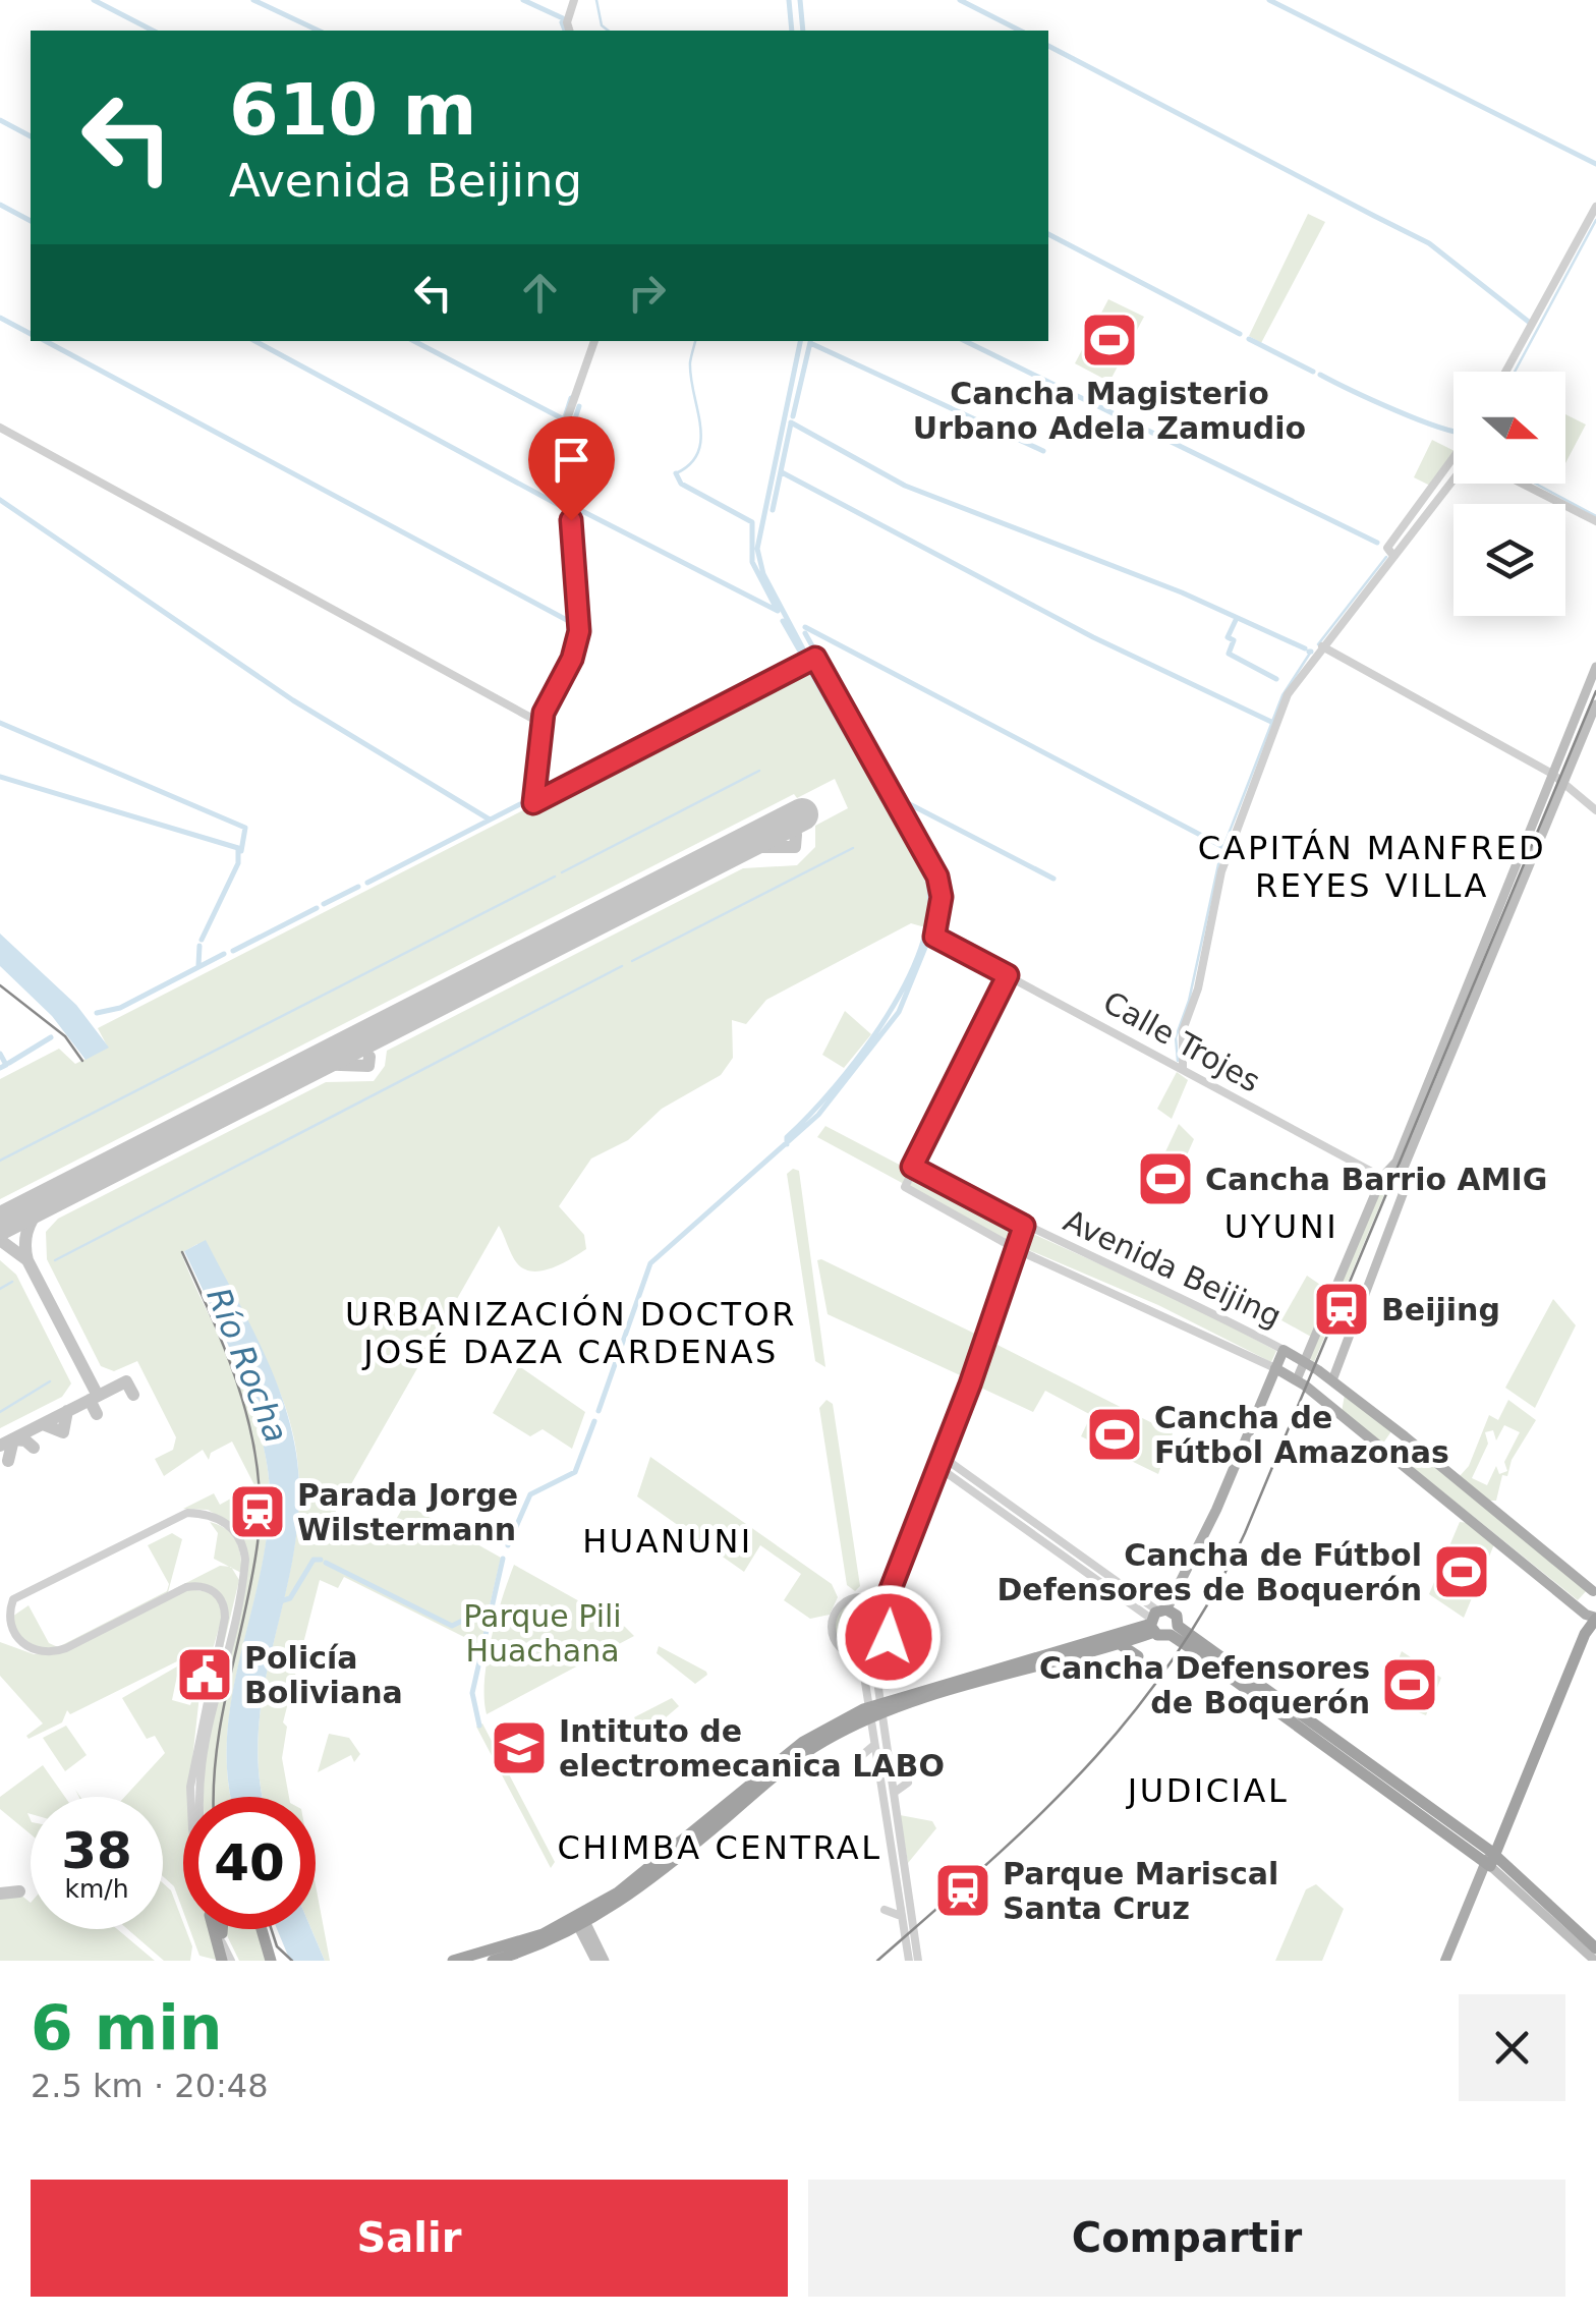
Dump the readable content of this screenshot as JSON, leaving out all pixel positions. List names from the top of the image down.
{
  "streets": {
    "main road": ["Avenida Beijing"],
    "street": ["Calle Trojes"]
  },
  "districts": [
    "CAPITÁN MANFRED REYES VILLA",
    "UYUNI",
    "URBANIZACIÓN DOCTOR JOSÉ DAZA CARDENAS",
    "HUANUNI",
    "JUDICIAL",
    "CHIMBA CENTRAL"
  ],
  "water": ["Río Rocha"],
  "parks": ["Parque Pili Huachana"],
  "places": {
    "sports": [
      "Cancha Magisterio Urbano Adela Zamudio",
      "Cancha Barrio AMIG",
      "Cancha de Fútbol Amazonas",
      "Cancha de Fútbol Defensores de Boquerón",
      "Cancha Defensores de Boquerón"
    ],
    "station": ["Beijing", "Parada Jorge Wilstermann", "Parque Mariscal Santa Cruz"],
    "public building": ["Policía Boliviana"],
    "school or university": ["Intituto de electromecanica LABO"]
  },
  "north": "right",
  "page": {
    "turn": ["610 m", "Avenida Beijing"],
    "speed": "38 km/h",
    "limit": "40",
    "heading": ["6 min", "2.5 km · 20:48"],
    "buttons": ["Salir", "Compartir"]
  }
}
